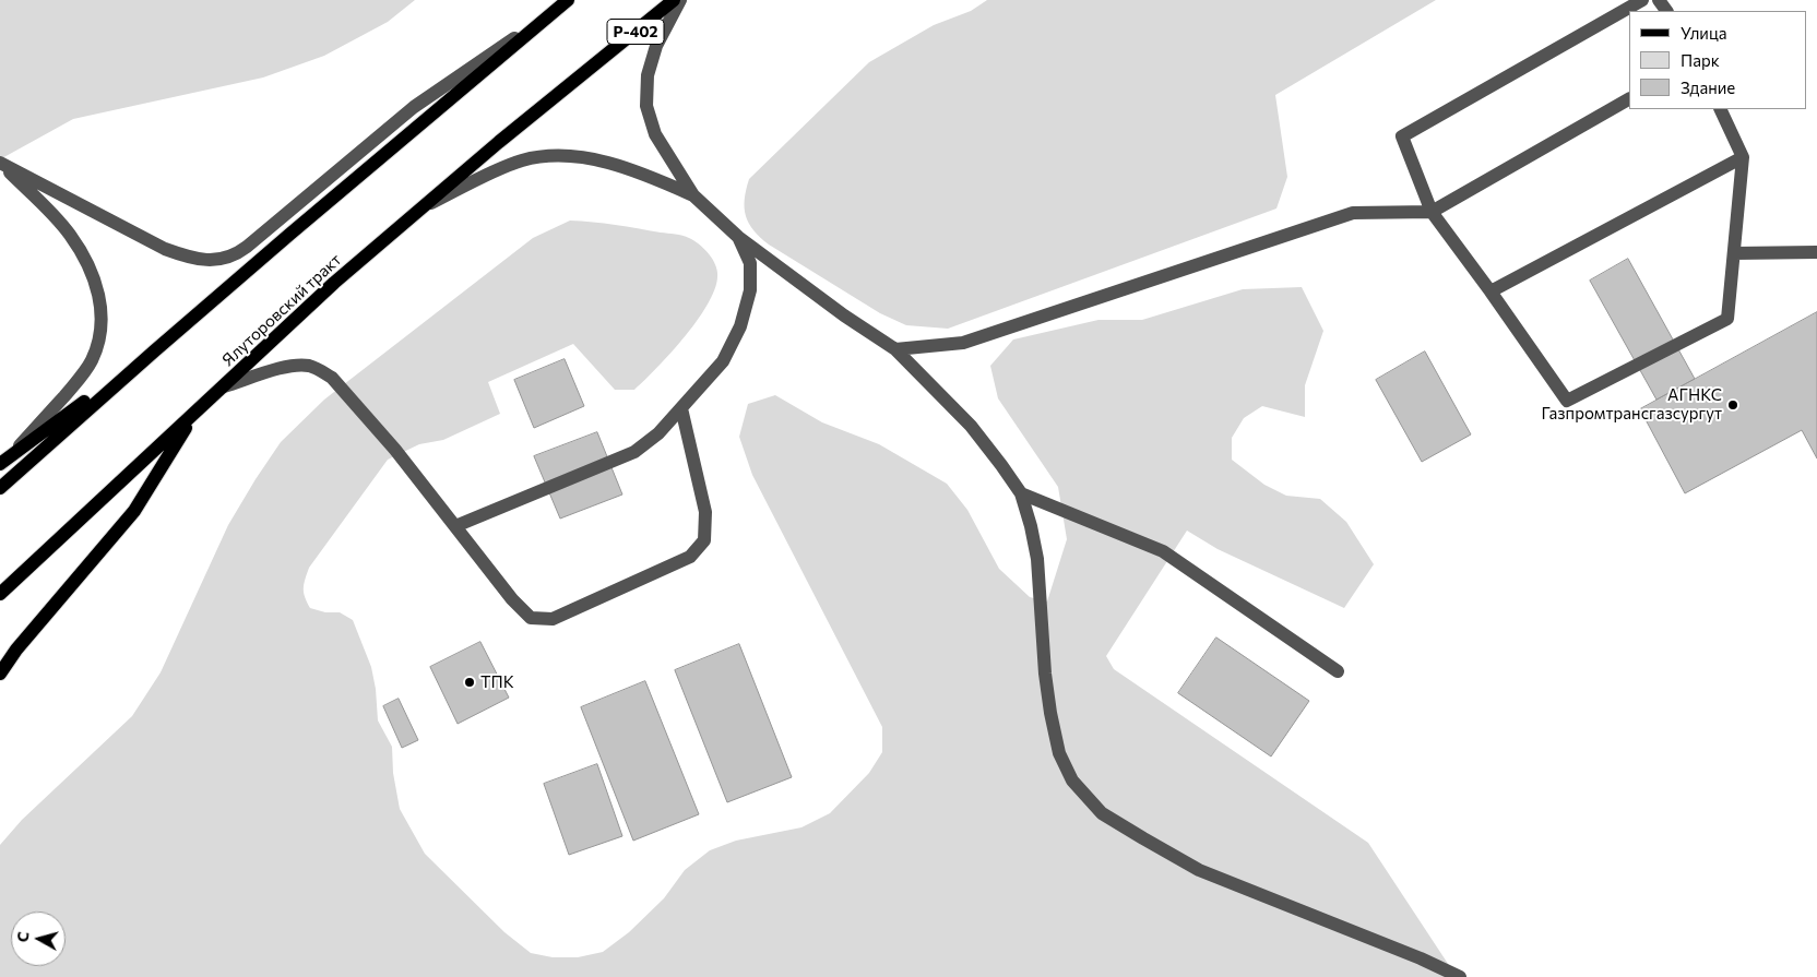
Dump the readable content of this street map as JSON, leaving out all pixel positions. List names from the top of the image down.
{
  "streets": {
    "main road": ["Р-402", "Ялуторовский тракт"]
  },
  "places": ["АГНКС Газпромтрансгазсургут", "ТПК"],
  "legend": ["Улица", "Парк", "Здание"],
  "north": "left"
}
